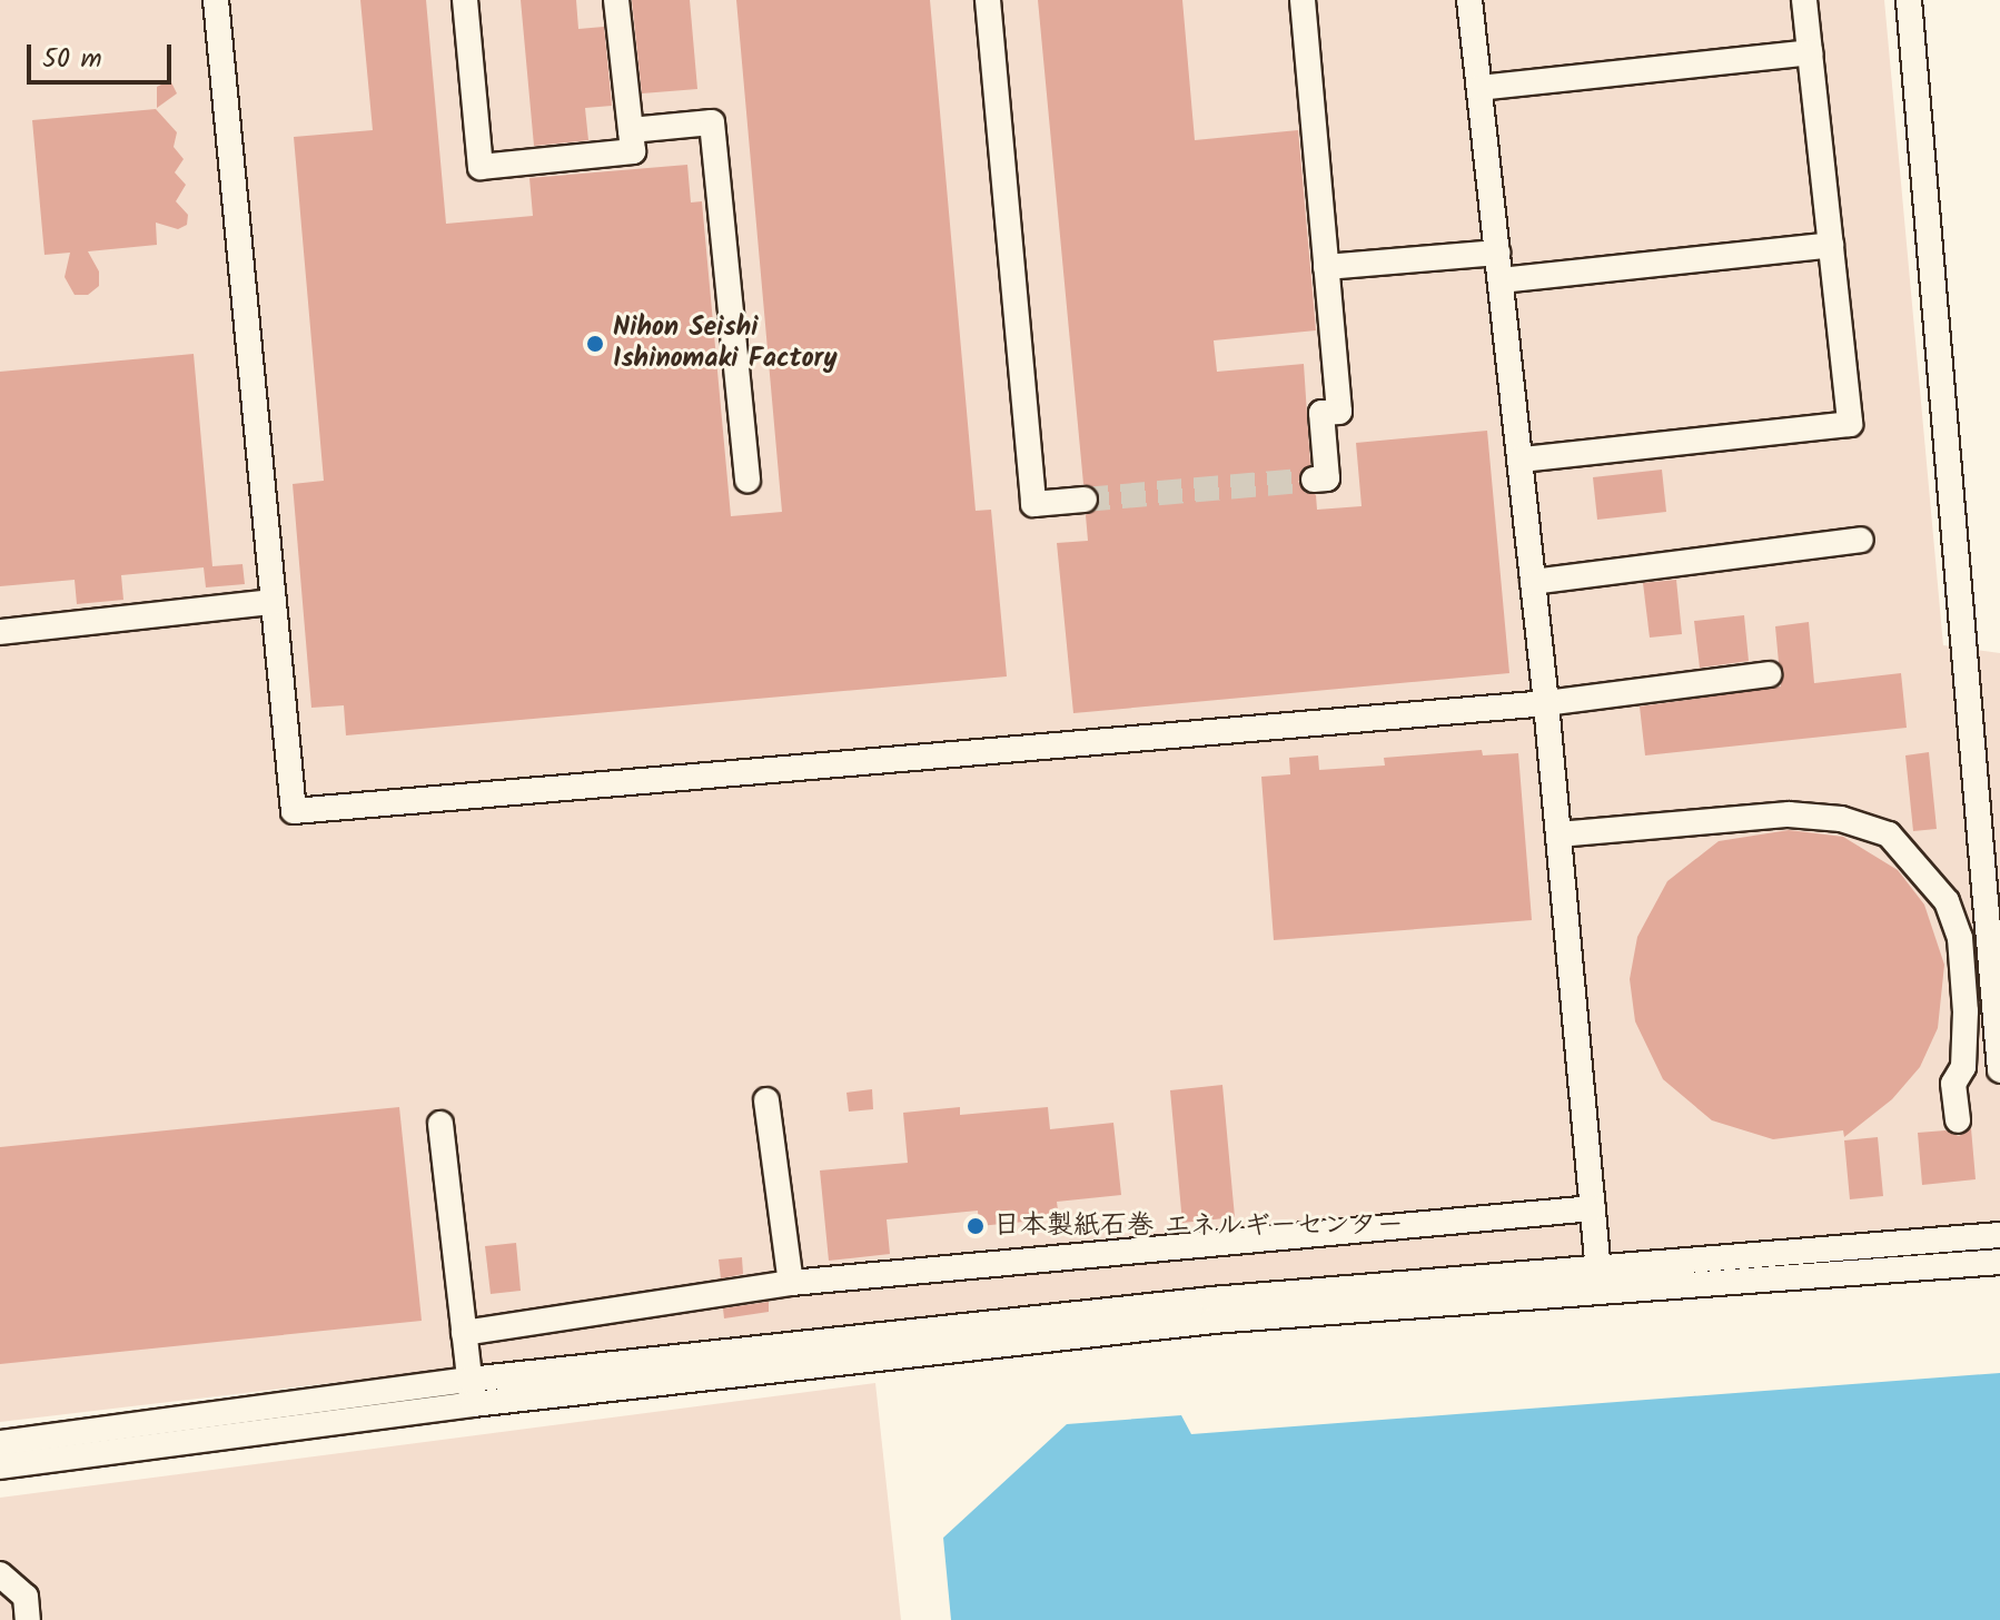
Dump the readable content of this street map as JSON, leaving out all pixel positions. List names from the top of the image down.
{
  "places": ["Nihon Seishi Ishinomaki Factory", "日本製紙石巻 エネルギーセンター"],
  "scale_bar": "50 m"
}
